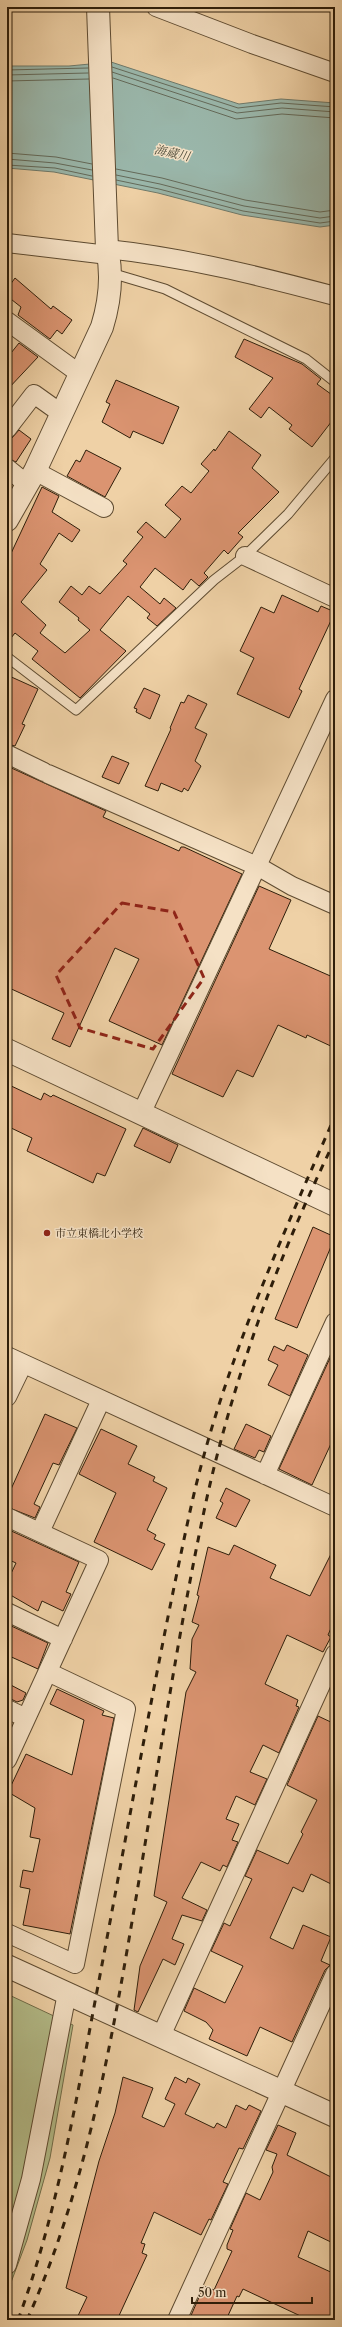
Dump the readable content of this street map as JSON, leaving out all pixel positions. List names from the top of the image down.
{
  "water": ["海蔵川"],
  "places": ["市立東橋北小学校"],
  "scale_bar": "50 m"
}
